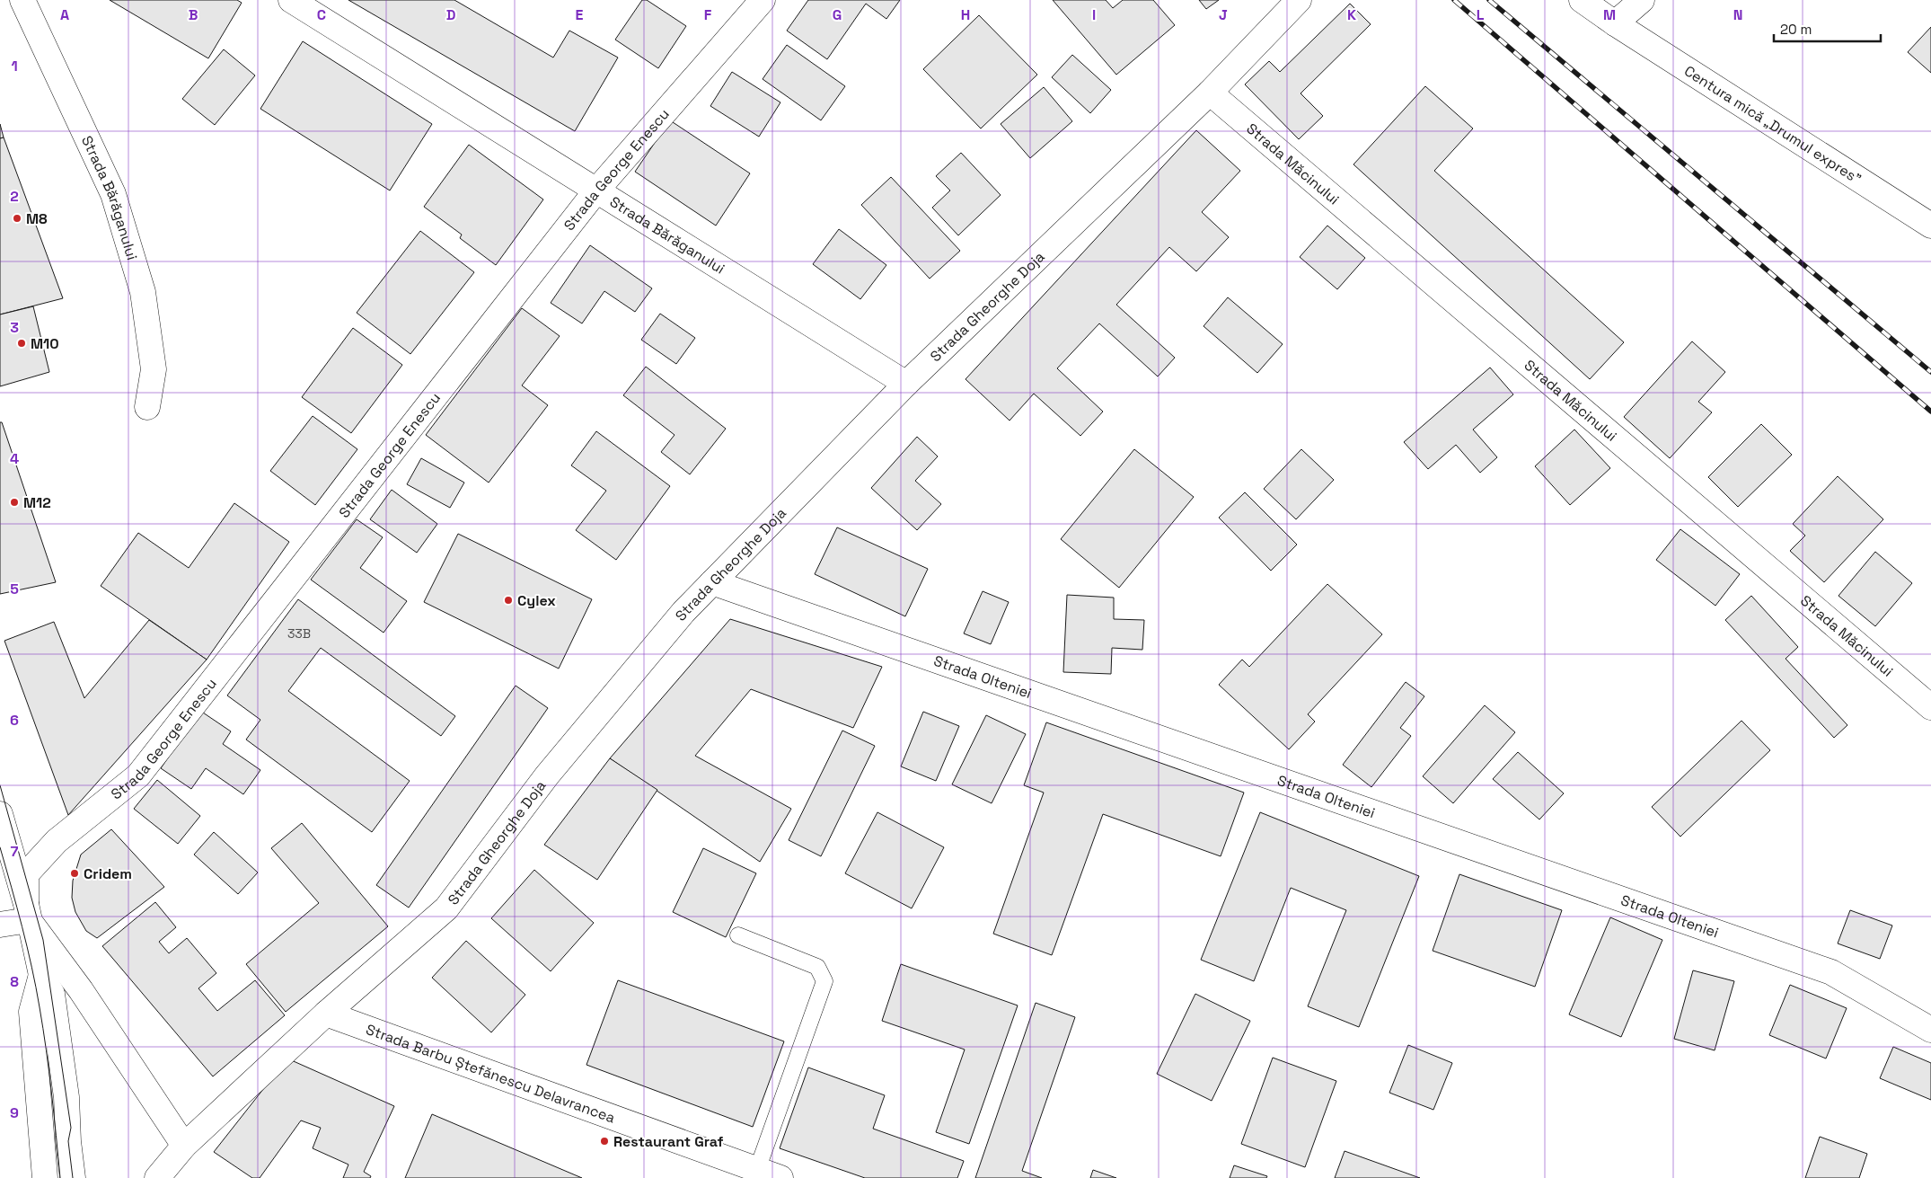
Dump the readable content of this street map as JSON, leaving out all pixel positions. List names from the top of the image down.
{
  "streets": {
    "street": [
      "Centura mică „Drumul expres”",
      "Strada Măcinului",
      "Strada George Enescu",
      "Strada Bărăganului",
      "Strada Gheorghe Doja",
      "Strada Olteniei",
      "Strada Barbu Ștefănescu Delavrancea"
    ]
  },
  "crossings": [
    ["Strada Măcinului", "Strada Gheorghe Doja"],
    ["Strada George Enescu", "Strada Bărăganului"],
    ["Strada Bărăganului", "Strada Gheorghe Doja"],
    ["Strada Gheorghe Doja", "Strada Olteniei"],
    ["Strada Gheorghe Doja", "Strada Barbu Ștefănescu Delavrancea"]
  ],
  "places": [
    "M8",
    "M10",
    "M12",
    "Cylex",
    "Cridem",
    "Restaurant Graf"
  ],
  "house_numbers": ["33B"],
  "scale_bar": "20 m",
  "grid": {
    "columns": [
      "A",
      "B",
      "C",
      "D",
      "E",
      "F",
      "G",
      "H",
      "I",
      "J",
      "K",
      "L",
      "M",
      "N"
    ],
    "rows": [
      "1",
      "2",
      "3",
      "4",
      "5",
      "6",
      "7",
      "8",
      "9"
    ]
  }
}
